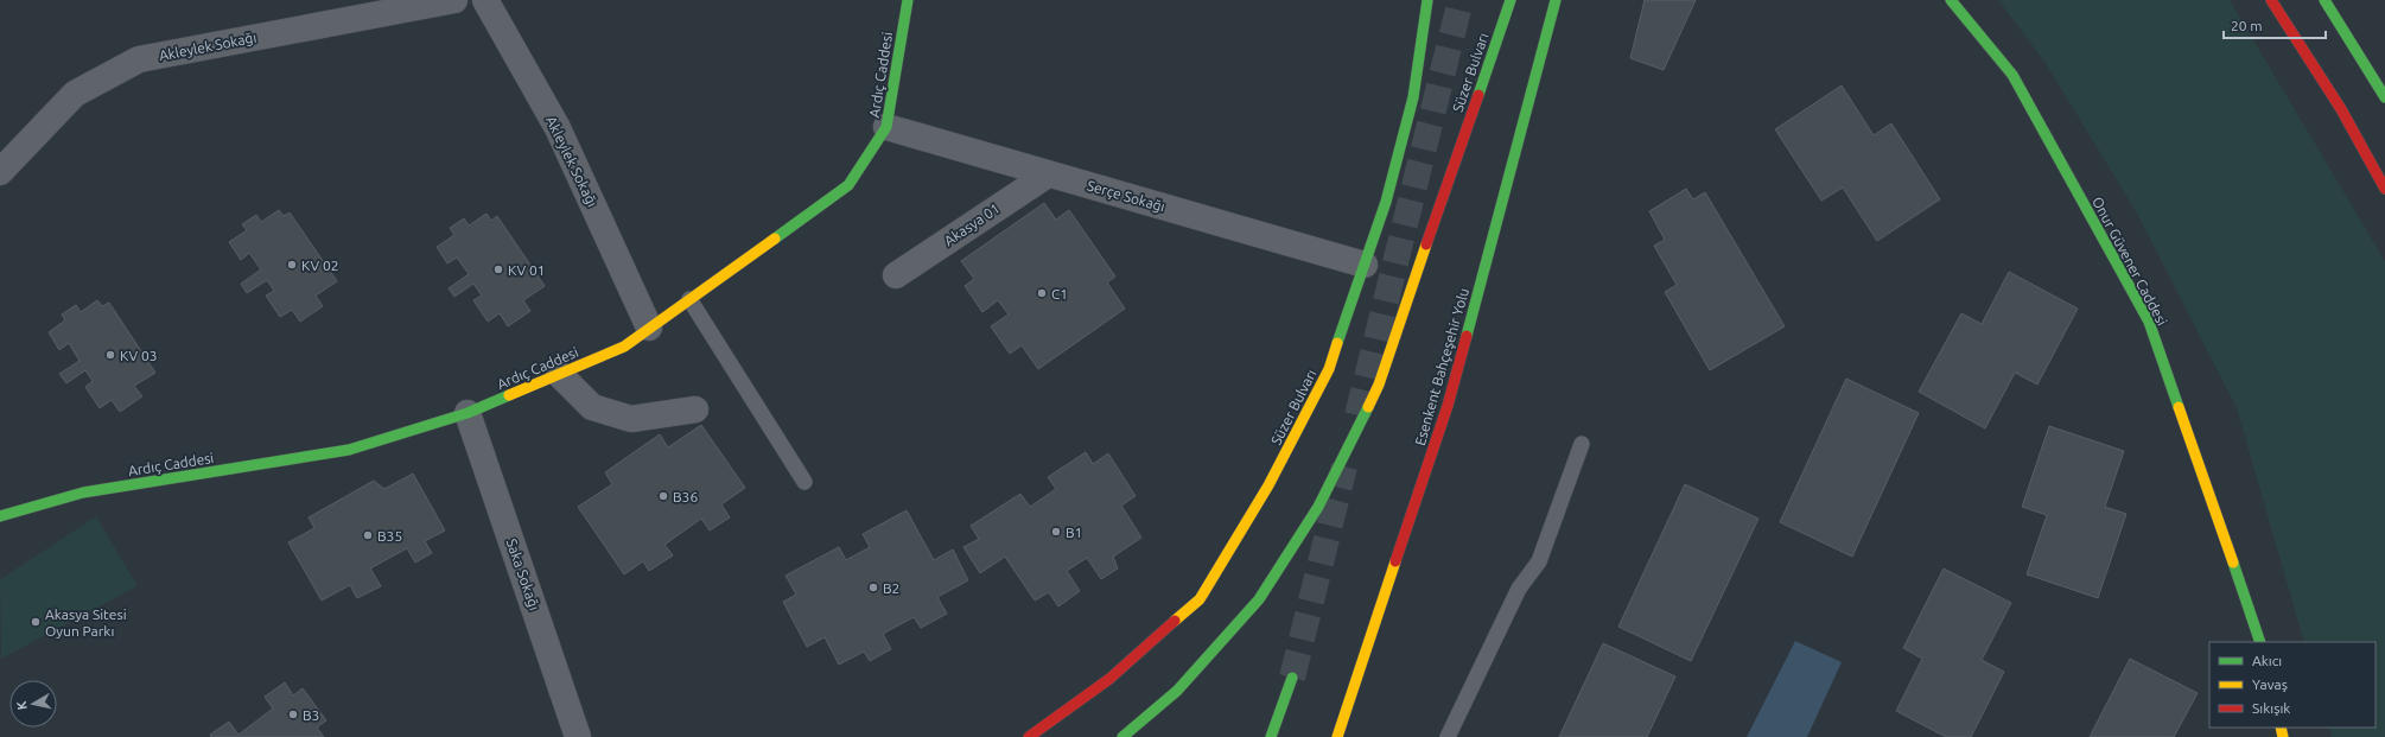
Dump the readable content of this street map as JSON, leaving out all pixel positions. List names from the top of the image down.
{
  "streets": {
    "main road": [
      "Süzer Bulvarı",
      "Ardıç Caddesi",
      "Onur Güvener Caddesi",
      "Esenkent Bahçeşehir Yolu"
    ],
    "street": [
      "Akleylek Sokağı",
      "Serçe Sokağı",
      "Akasya 01",
      "Saka Sokağı"
    ]
  },
  "crossings": [
    ["Akleylek Sokağı", "Ardıç Caddesi"],
    ["Süzer Bulvarı", "Serçe Sokağı"],
    ["Ardıç Caddesi", "Serçe Sokağı"],
    ["Ardıç Caddesi", "Saka Sokağı"],
    ["Serçe Sokağı", "Akasya 01"]
  ],
  "places": [
    "KV 02",
    "KV 01",
    "C1",
    "KV 03",
    "B36",
    "B1",
    "B35",
    "B2",
    "Akasya Sitesi Oyun Parkı",
    "B3"
  ],
  "legend": ["Akıcı", "Yavaş", "Sıkışık"],
  "scale_bar": "20 m",
  "north": "left"
}
